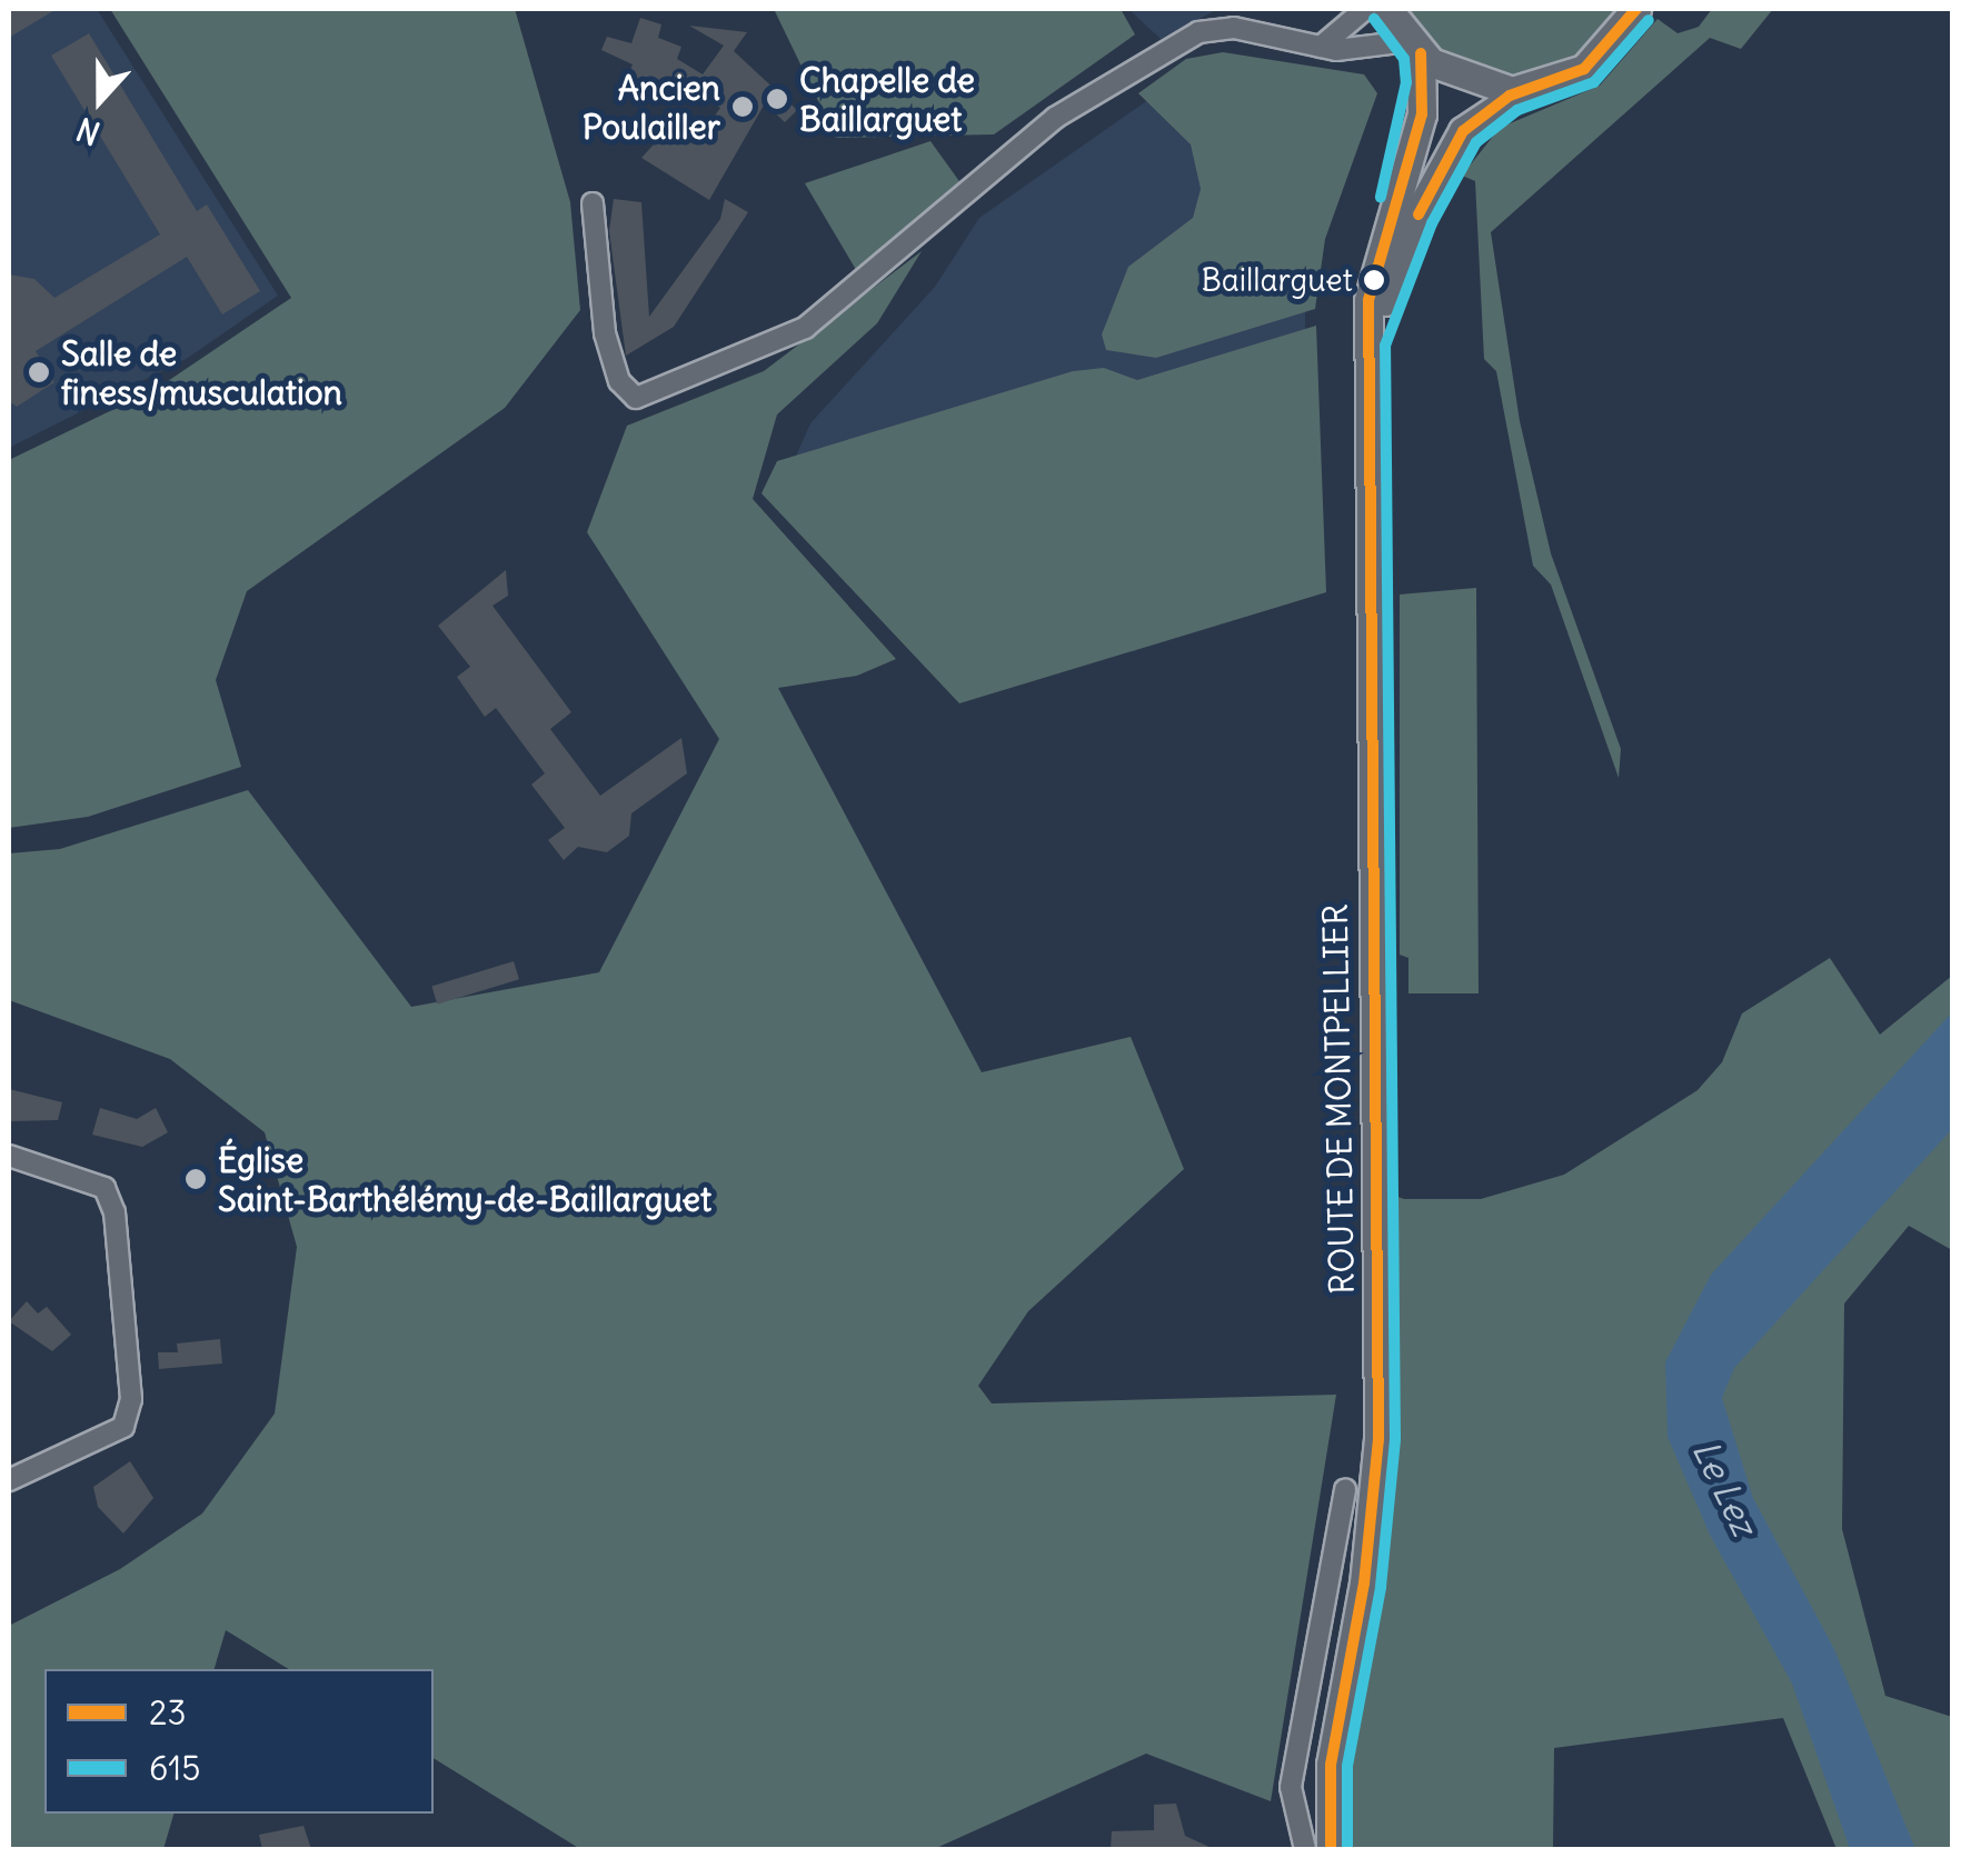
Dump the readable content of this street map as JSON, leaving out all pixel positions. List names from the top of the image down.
{
  "streets": {
    "main road": ["ROUTE DE MONTPELLIER"]
  },
  "water": ["Le Lez"],
  "places": [
    "Chapelle de Baillarguet",
    "Ancien Poulailler",
    "Baillarguet",
    "Salle de finess/musculation",
    "Église Saint-Barthélémy-de-Baillarguet"
  ],
  "lines": ["transit line 23", "transit line 615"],
  "legend": ["23", "615"],
  "north": "bottom"
}
